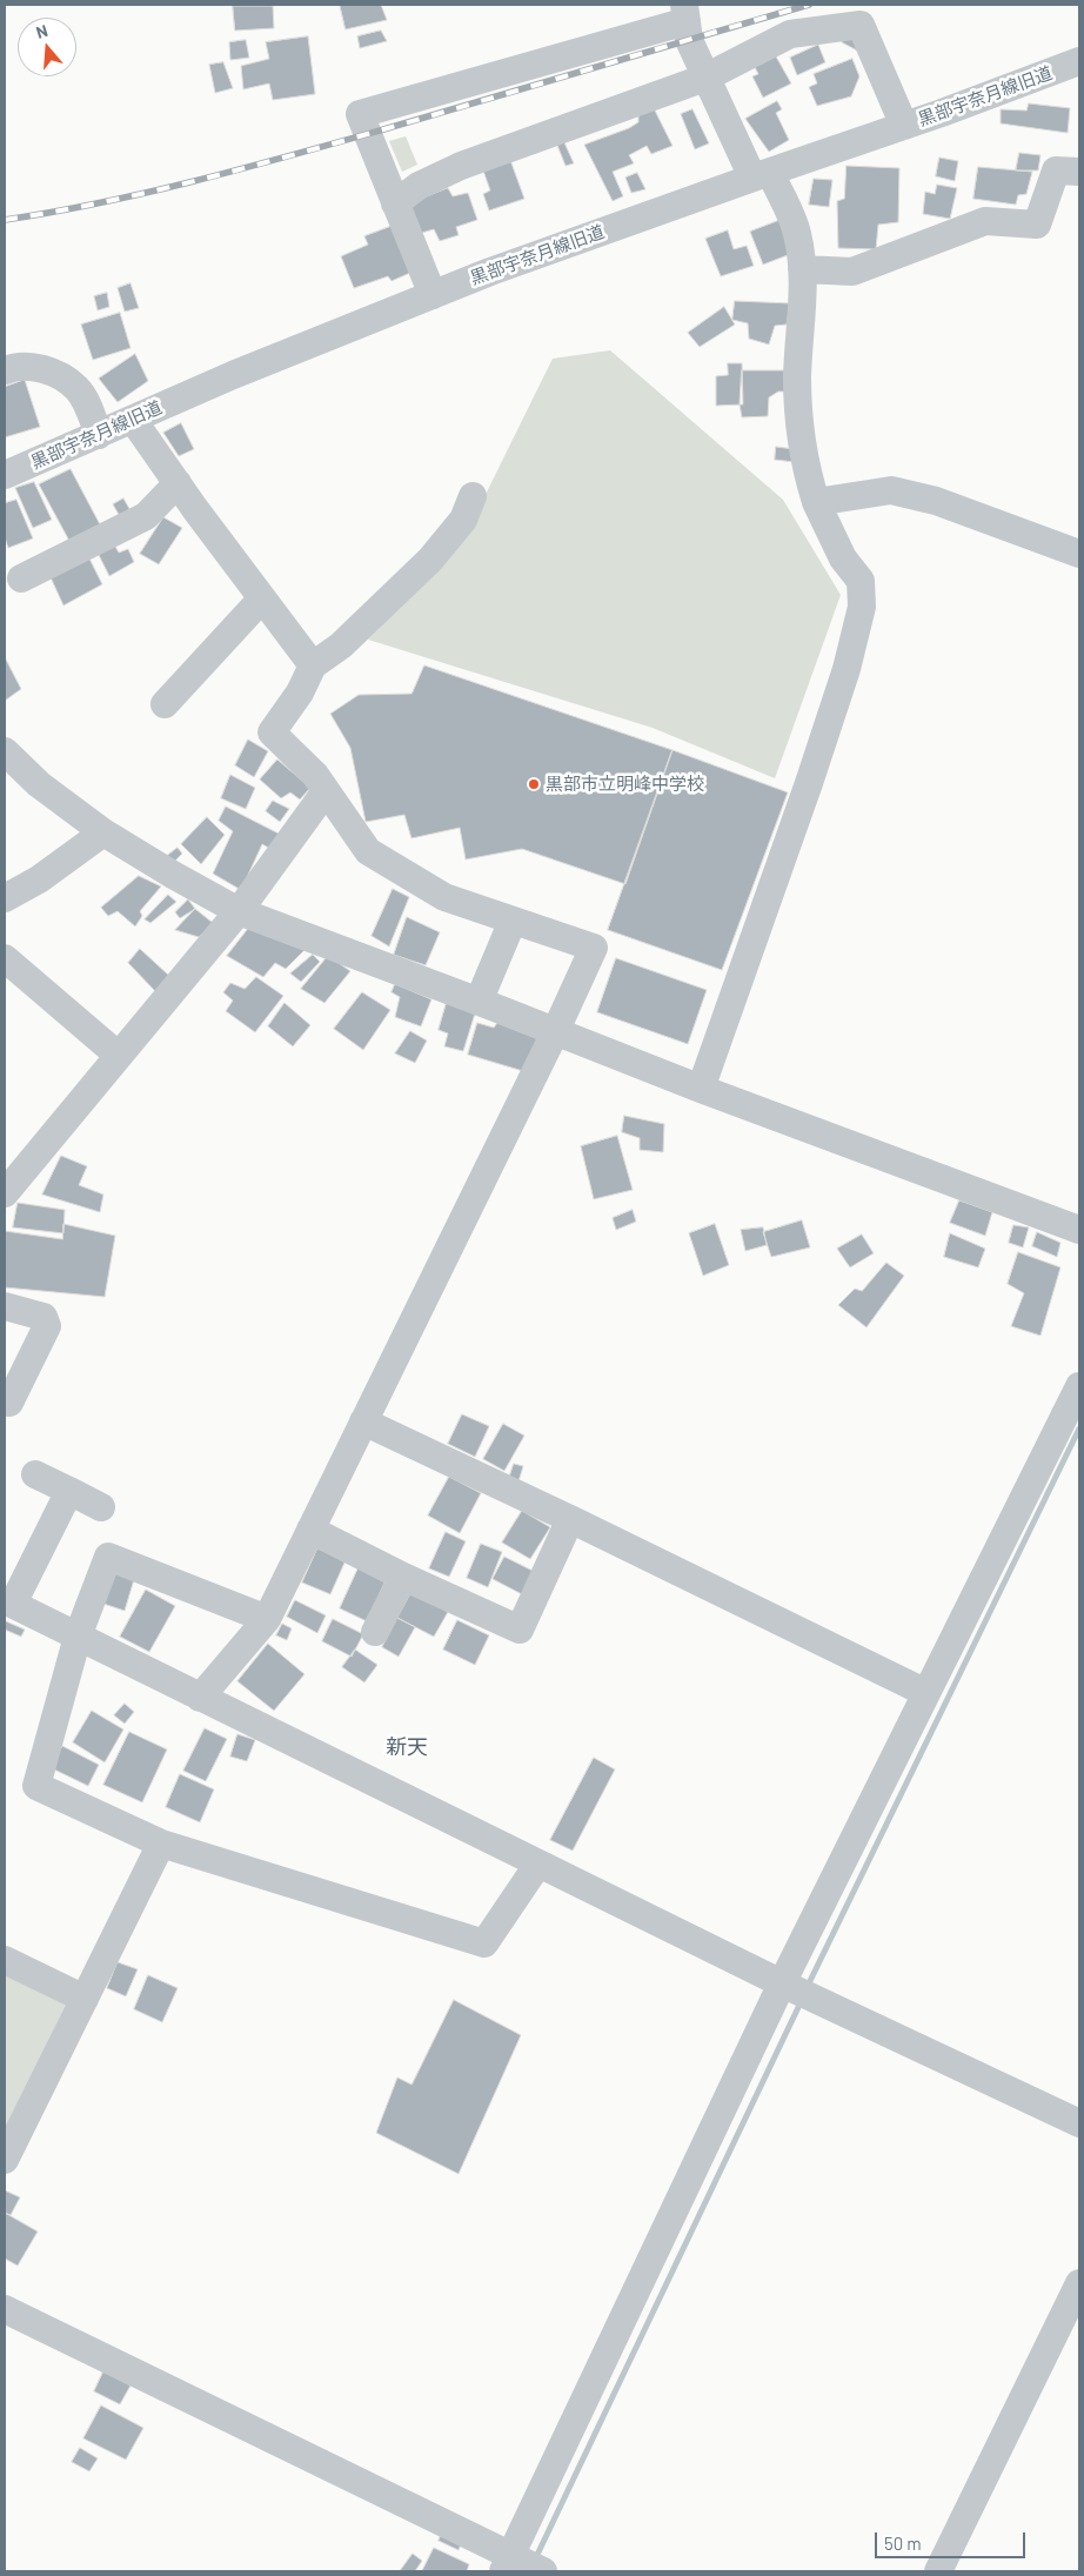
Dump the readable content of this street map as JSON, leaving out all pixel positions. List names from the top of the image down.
{
  "streets": {
    "street": ["黒部宇奈月線旧道"]
  },
  "districts": ["新天"],
  "places": ["黒部市立明峰中学校"],
  "scale_bar": "50 m",
  "north": "top"
}
